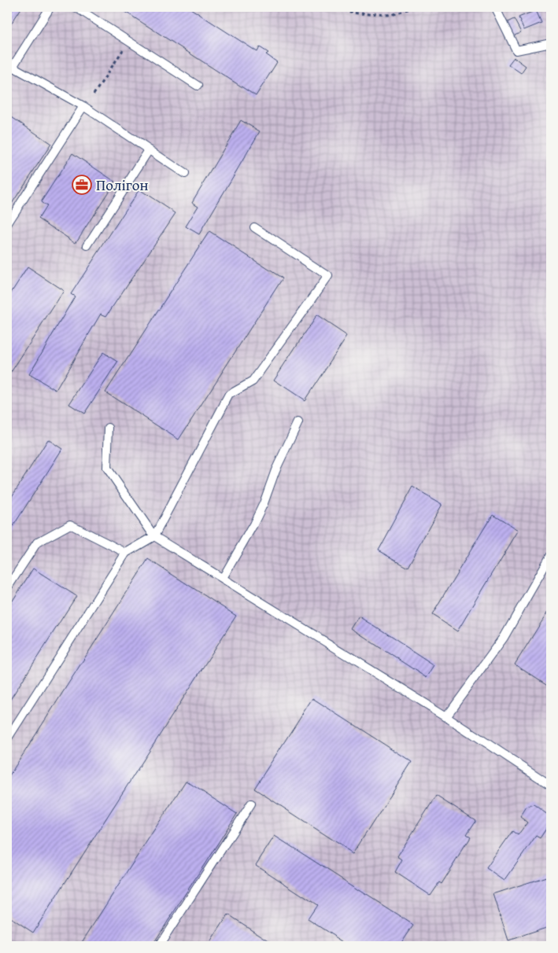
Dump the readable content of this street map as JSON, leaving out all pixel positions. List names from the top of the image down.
{
  "places": {
    "office": ["Полігон"]
  }
}
